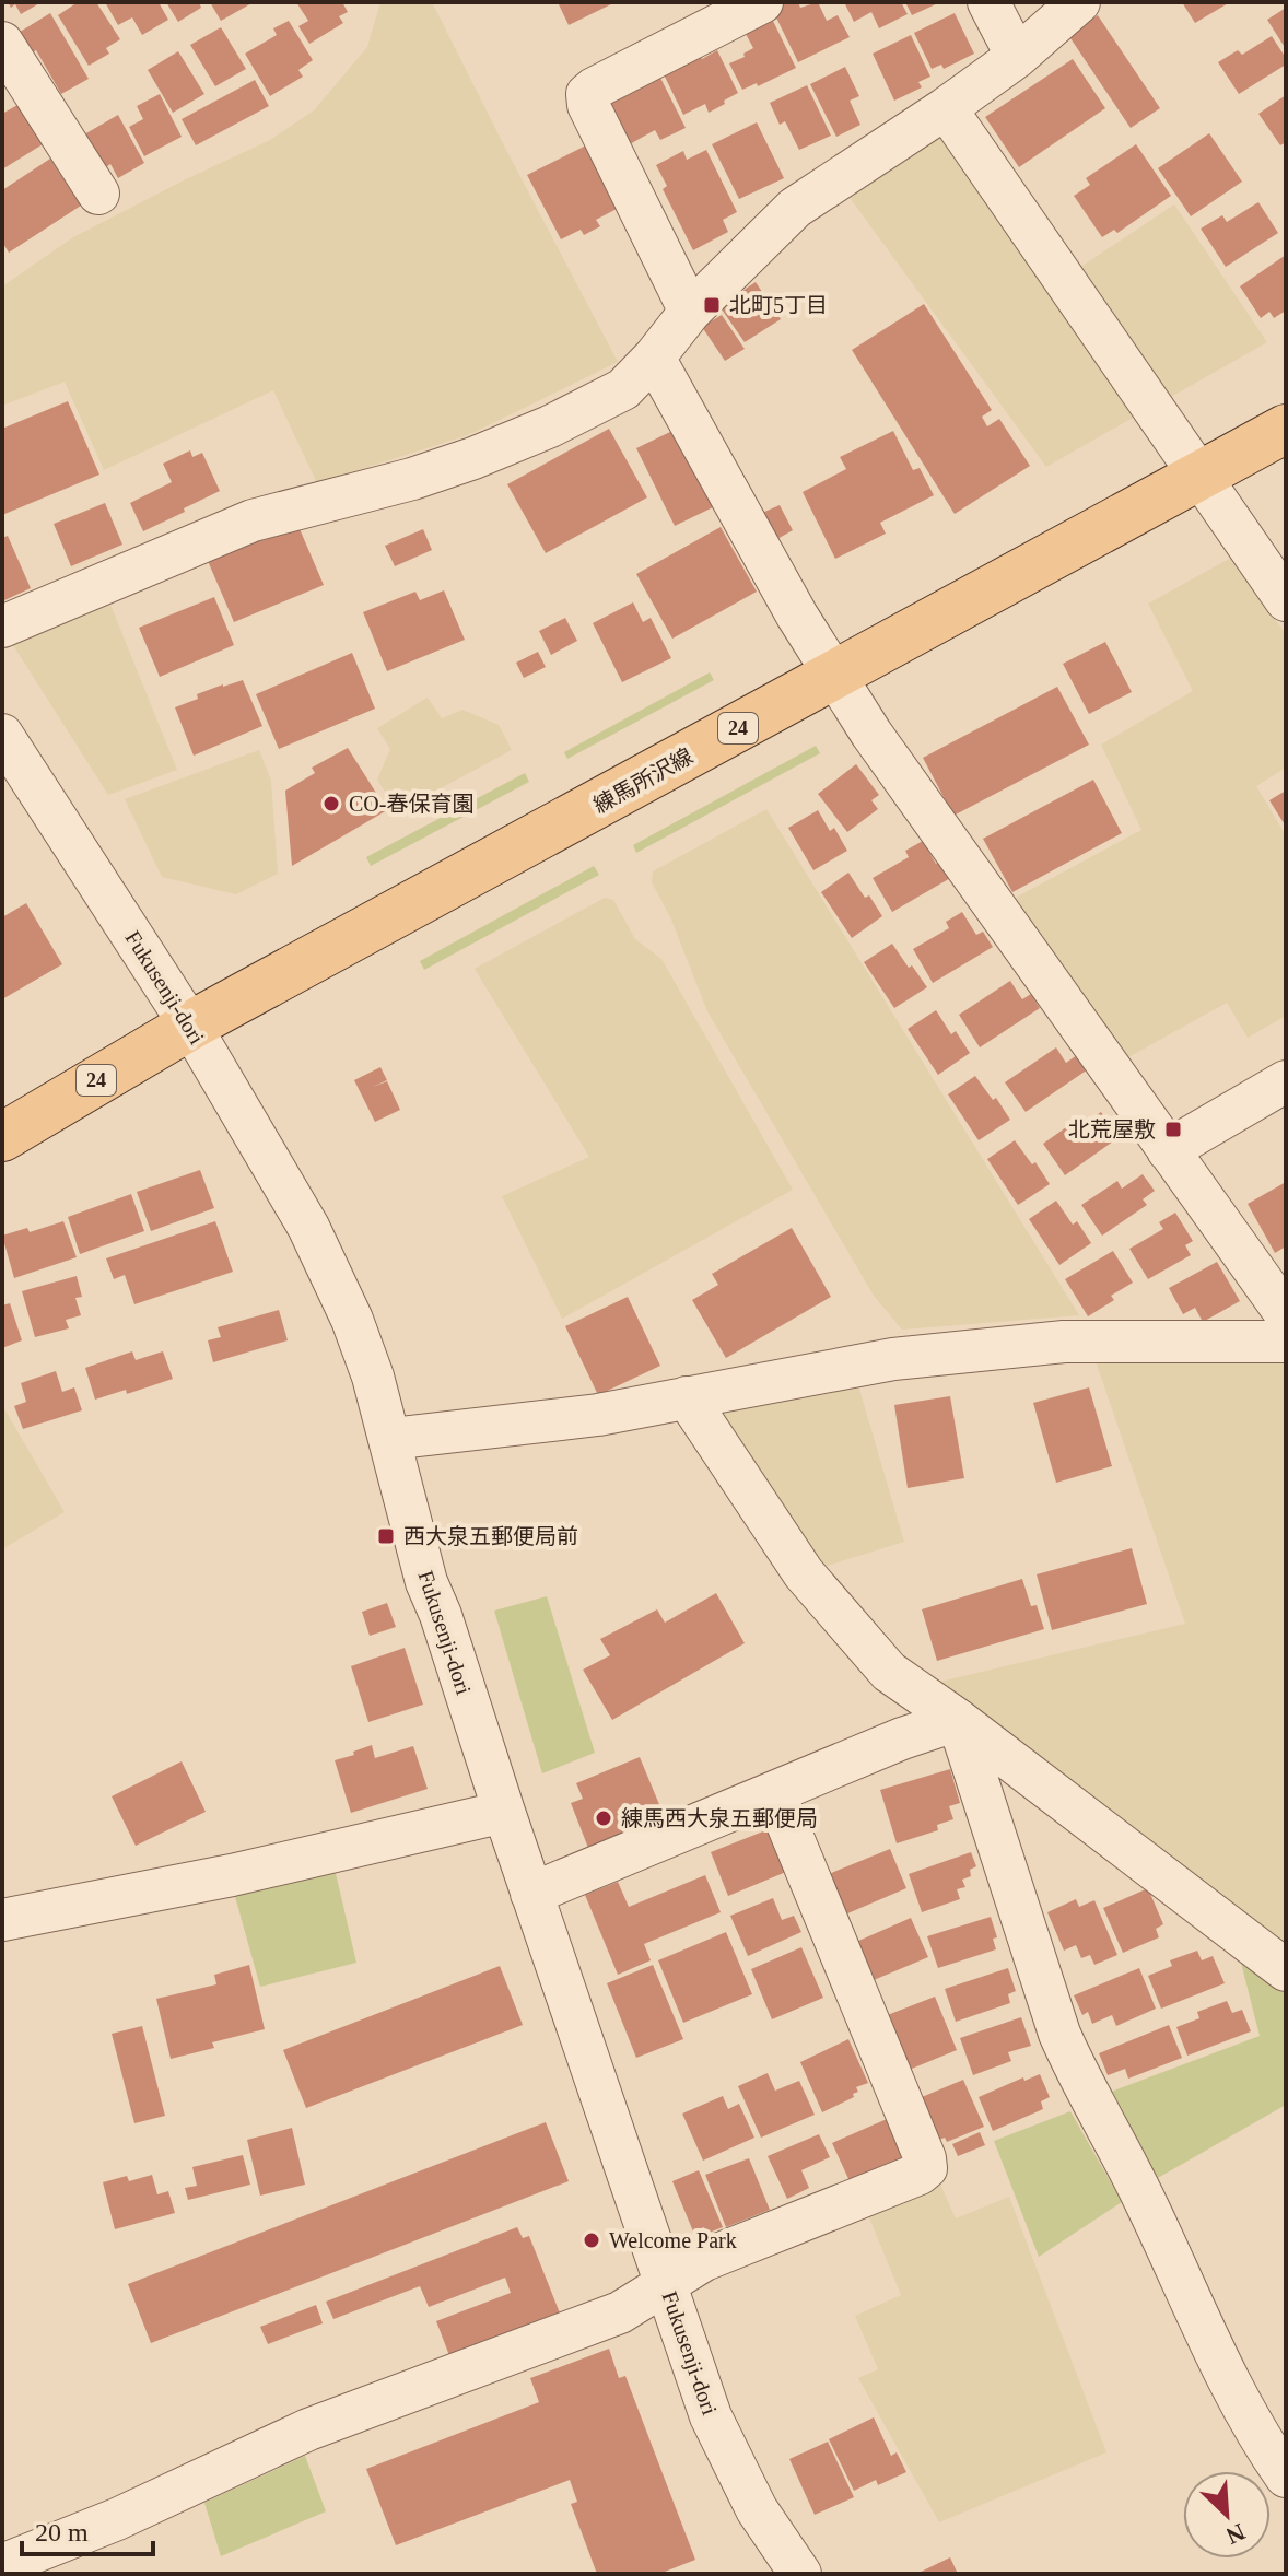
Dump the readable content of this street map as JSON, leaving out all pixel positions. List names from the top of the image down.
{
  "streets": {
    "main road": ["24", "練馬所沢線"],
    "street": ["Fukusenji-dori"]
  },
  "crossings": [
    ["練馬所沢線", "Fukusenji-dori"]
  ],
  "places": {
    "transit": ["北町5丁目", "北荒屋敷", "西大泉五郵便局前"],
    "other": ["CO-春保育園", "練馬西大泉五郵便局", "Welcome Park"]
  },
  "scale_bar": "20 m",
  "north": "bottom right"
}
